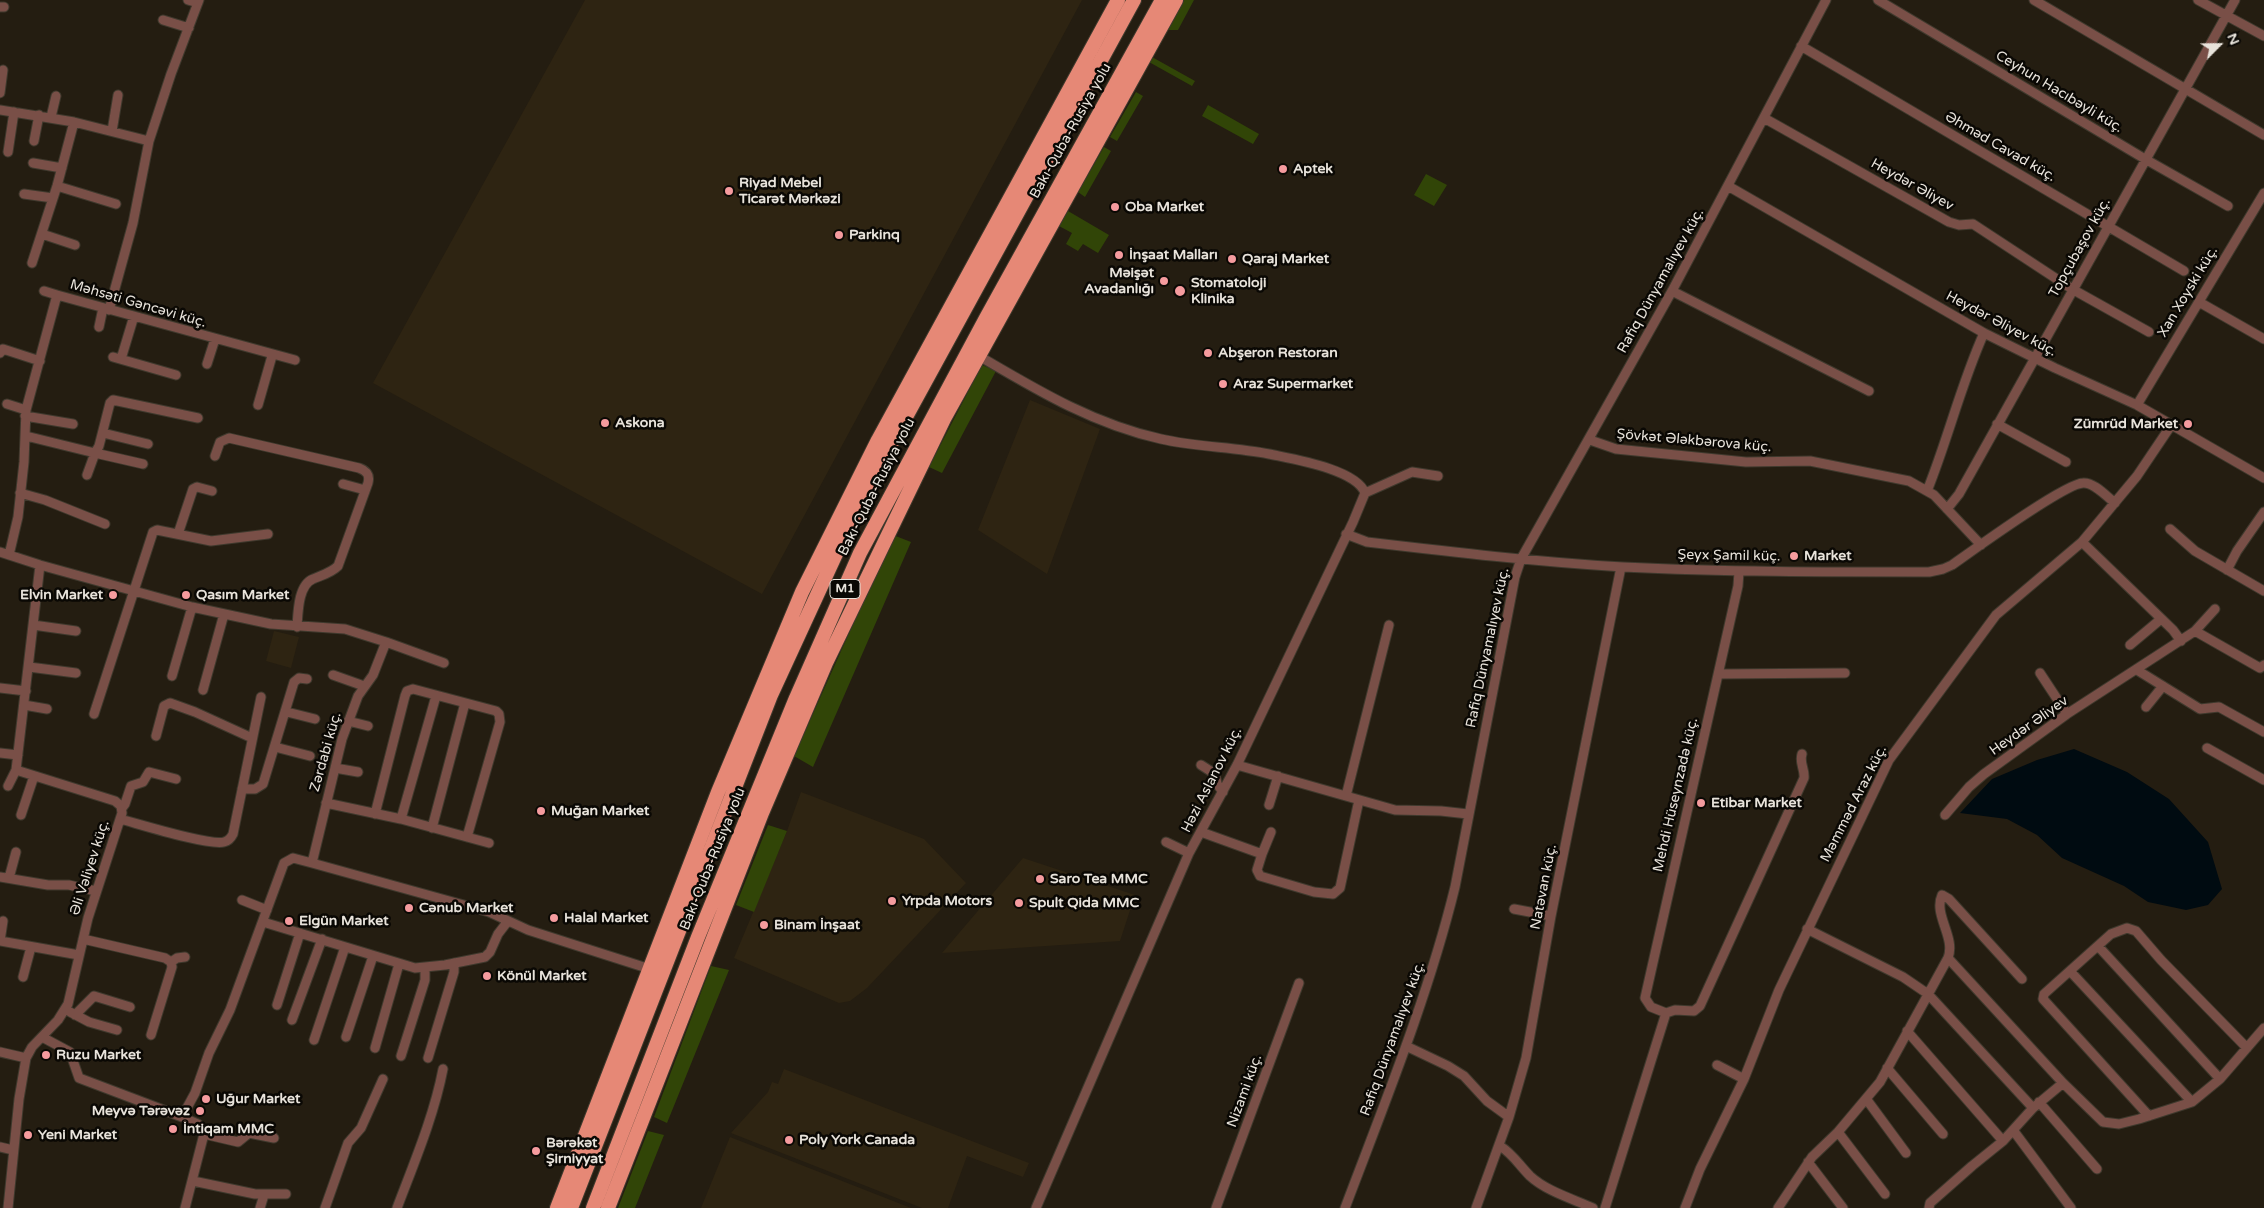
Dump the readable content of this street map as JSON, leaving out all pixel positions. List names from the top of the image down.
{
  "streets": {
    "highway": ["Bakı-Quba-Rusiya yolu", "M1"],
    "street": [
      "Ceyhun Hacıbəyli küç.",
      "Əhməd Cavad küç.",
      "Heydər Əliyev",
      "Topçubaşov küç.",
      "Rafiq Dünyamalıyev küç.",
      "Xan Xoyski küç.",
      "Məhsəti Gəncəvi küç.",
      "Heydər Əliyev küç.",
      "Şövkət Ələkbərova küç.",
      "Şeyx Şamil küç.",
      "Zərdabi küç.",
      "Həzi Aslanov küç.",
      "Mehdi Hüseynzadə küç.",
      "Məmməd Araz küç.",
      "Əli Vəliyev küç.",
      "Natəvan küç.",
      "Nizami küç."
    ]
  },
  "crossings": [
    ["Ceyhun Hacıbəyli küç.", "Topçubaşov küç."],
    ["Əhməd Cavad küç.", "Topçubaşov küç."],
    ["Əhməd Cavad küç.", "Rafiq Dünyamalıyev küç."],
    ["Heydər Əliyev", "Topçubaşov küç."],
    ["Heydər Əliyev", "Rafiq Dünyamalıyev küç."],
    ["Topçubaşov küç.", "Heydər Əliyev küç."],
    ["Topçubaşov küç.", "Şövkət Ələkbərova küç."],
    ["Rafiq Dünyamalıyev küç.", "Heydər Əliyev küç."],
    ["Rafiq Dünyamalıyev küç.", "Şövkət Ələkbərova küç."],
    ["Rafiq Dünyamalıyev küç.", "Şeyx Şamil küç."],
    ["Xan Xoyski küç.", "Heydər Əliyev küç."],
    ["Heydər Əliyev küç.", "Məmməd Araz küç."],
    ["Şövkət Ələkbərova küç.", "Şeyx Şamil küç."],
    ["Şeyx Şamil küç.", "Həzi Aslanov küç."],
    ["Şeyx Şamil küç.", "Mehdi Hüseynzadə küç."],
    ["Şeyx Şamil küç.", "Məmməd Araz küç."],
    ["Şeyx Şamil küç.", "Natəvan küç."]
  ],
  "places": [
    "Aptek",
    "Riyad Mebel Ticarət Mərkəzi",
    "Oba Market",
    "Parkinq",
    "İnşaat Malları",
    "Qaraj Market",
    "Məişət Avadanlığı",
    "Stomatoloji Klinika",
    "Abşeron Restoran",
    "Araz Supermarket",
    "Askona",
    "Zümrüd Market",
    "Market",
    "Elvin Market",
    "Qasım Market",
    "Etibar Market",
    "Muğan Market",
    "Saro Tea MMC",
    "Yrpda Motors",
    "Spult Qida MMC",
    "Cənub Market",
    "Halal Market",
    "Elgün Market",
    "Binam İnşaat",
    "Könül Market",
    "Ruzu Market",
    "Uğur Market",
    "Meyvə Tərəvəz",
    "İntiqam MMC",
    "Yeni Market",
    "Poly York Canada",
    "Bərəkət Şirniyyat"
  ],
  "north": "top right"
}
